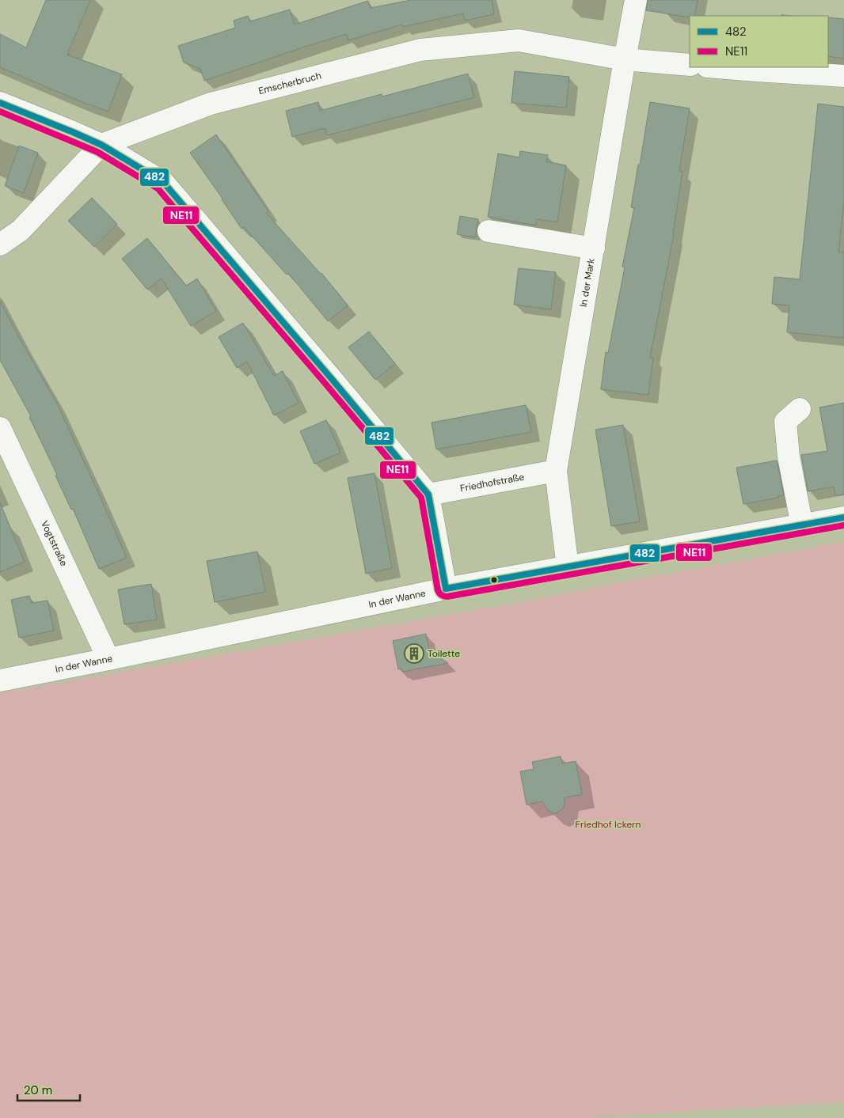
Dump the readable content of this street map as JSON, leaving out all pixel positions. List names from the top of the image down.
{
  "streets": {
    "street": [
      "Emscherbruch",
      "In der Mark",
      "Friedhofstraße",
      "Vogtstraße",
      "In der Wanne"
    ]
  },
  "crossings": [
    ["Emscherbruch", "In der Mark"],
    ["In der Mark", "Friedhofstraße"],
    ["In der Mark", "In der Wanne"],
    ["Vogtstraße", "In der Wanne"]
  ],
  "parks": ["Friedhof Ickern"],
  "places": {
    "building": ["Toilette"]
  },
  "lines": ["transit line 482", "transit line NE11"],
  "legend": ["482", "NE11"],
  "scale_bar": "20 m"
}
